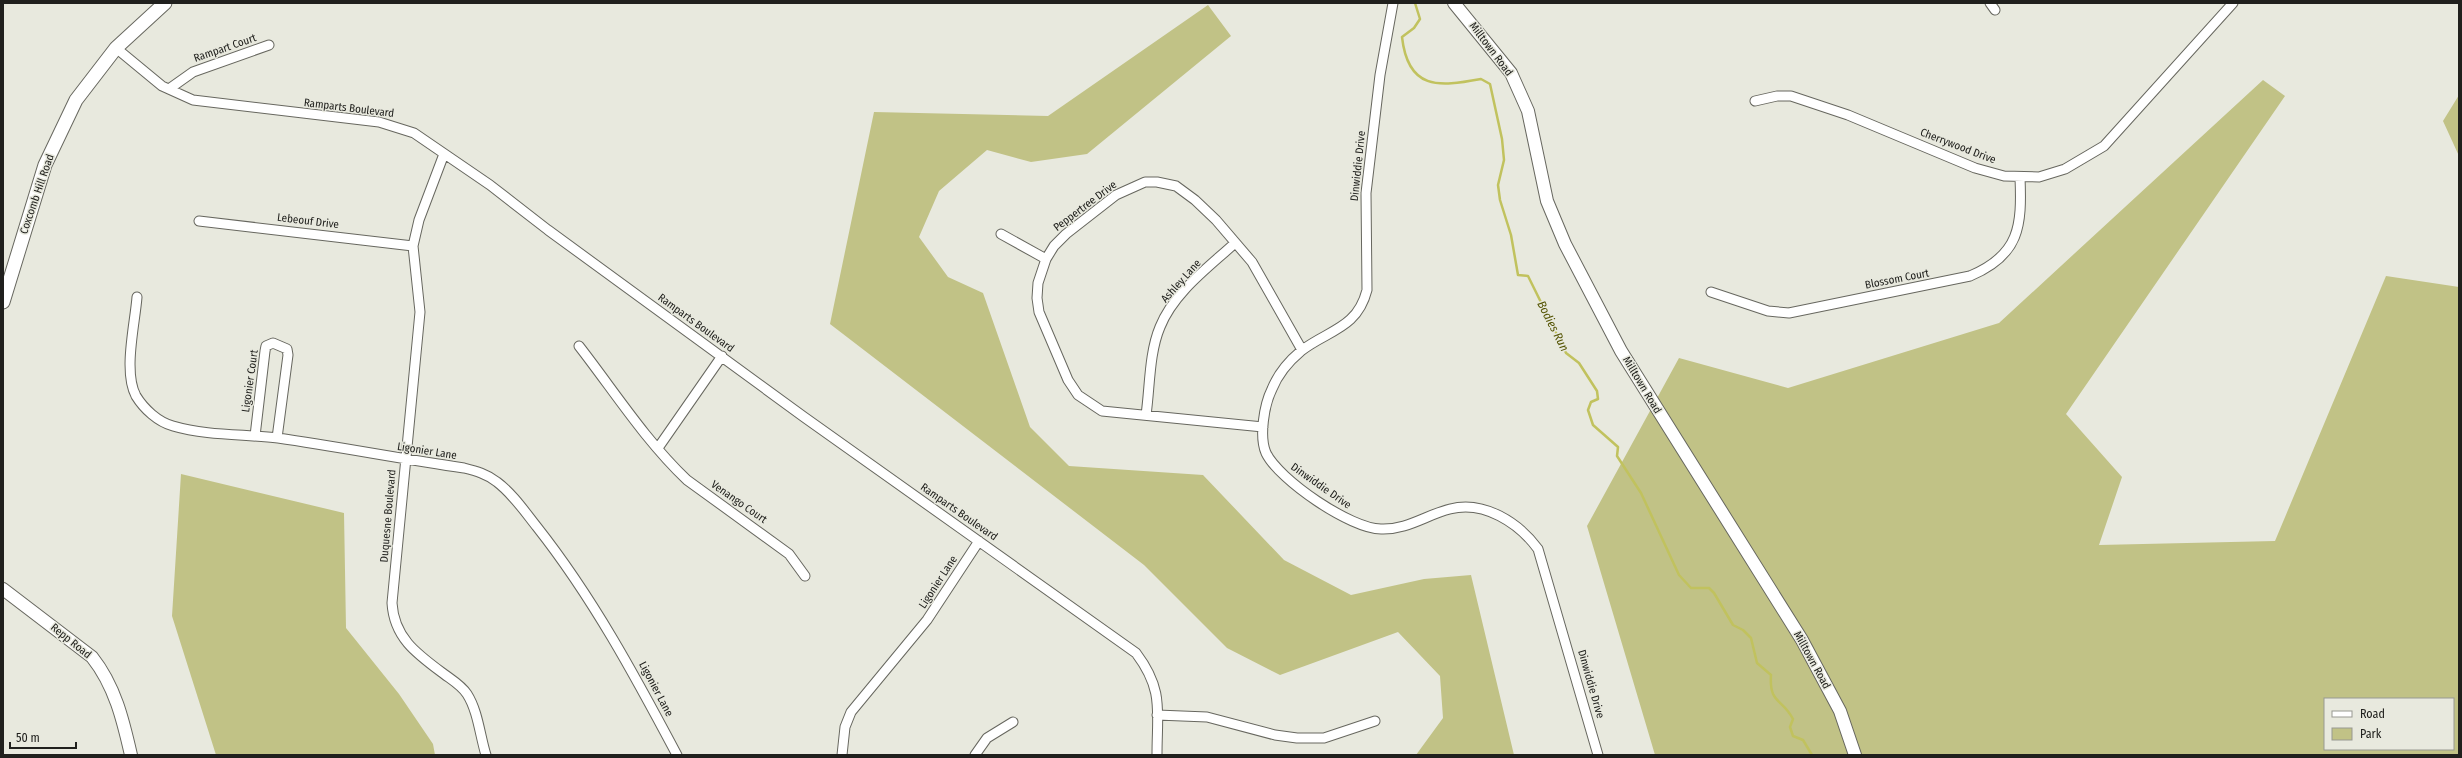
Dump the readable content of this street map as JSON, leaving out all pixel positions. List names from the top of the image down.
{
  "streets": {
    "main road": ["Coxcomb Hill Road"],
    "street": [
      "Rampart Court",
      "Milltown Road",
      "Ramparts Boulevard",
      "Cherrywood Drive",
      "Dinwiddie Drive",
      "Peppertree Drive",
      "Lebeouf Drive",
      "Blossom Court",
      "Ashley Lane",
      "Ligonier Court",
      "Ligonier Lane",
      "Venango Court",
      "Duquesne Boulevard",
      "Repp Road"
    ]
  },
  "crossings": [
    ["Rampart Court", "Ramparts Boulevard"],
    ["Ramparts Boulevard", "Coxcomb Hill Road"],
    ["Ramparts Boulevard", "Ligonier Lane"],
    ["Ramparts Boulevard", "Duquesne Boulevard"],
    ["Cherrywood Drive", "Blossom Court"],
    ["Dinwiddie Drive", "Peppertree Drive"],
    ["Peppertree Drive", "Ashley Lane"],
    ["Lebeouf Drive", "Duquesne Boulevard"],
    ["Ligonier Court", "Ligonier Lane"],
    ["Ligonier Lane", "Duquesne Boulevard"]
  ],
  "water": ["Bodies Run"],
  "legend": ["Road", "Park"],
  "scale_bar": "50 m"
}
